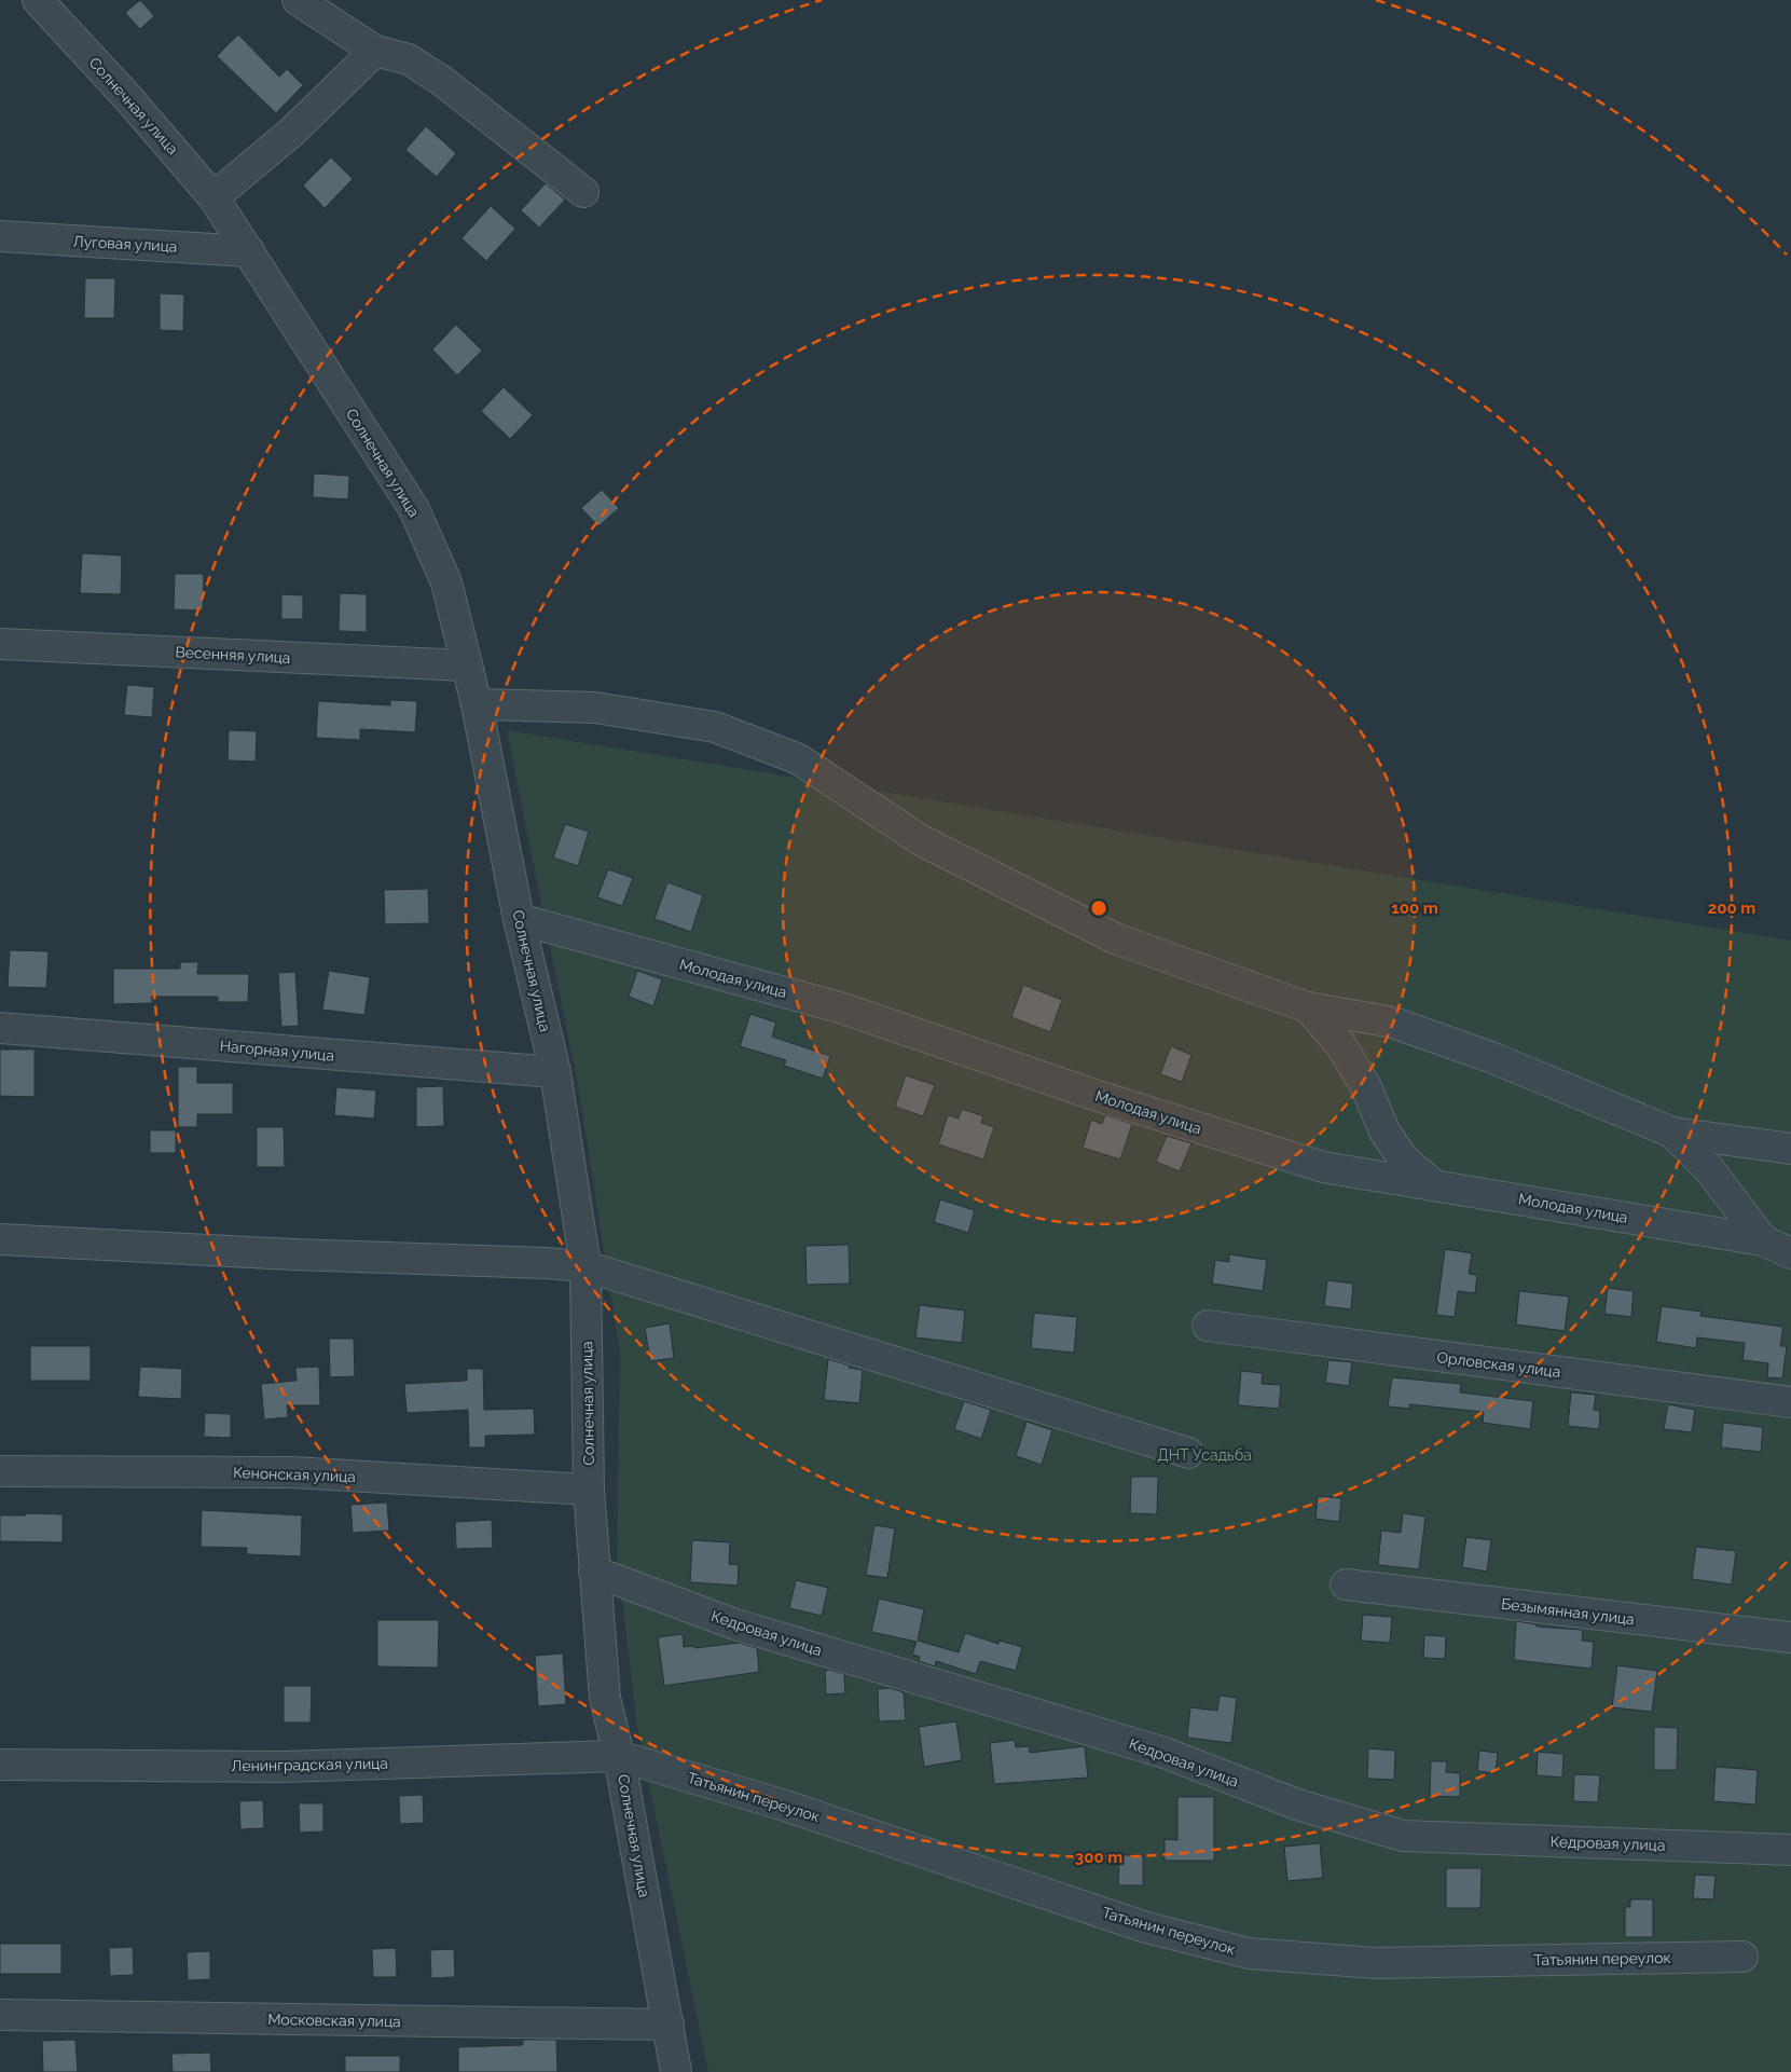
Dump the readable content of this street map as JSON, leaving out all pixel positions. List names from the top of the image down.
{
  "streets": {
    "street": [
      "Солнечная улица",
      "Луговая улица",
      "Весенняя улица",
      "Молодая улица",
      "Нагорная улица",
      "Орловская улица",
      "Кенонская улица",
      "Безымянная улица",
      "Кедровая улица",
      "Ленинградская улица",
      "Татьянин переулок",
      "Московская улица"
    ]
  },
  "crossings": [
    ["Солнечная улица", "Луговая улица"],
    ["Солнечная улица", "Весенняя улица"],
    ["Солнечная улица", "Молодая улица"],
    ["Солнечная улица", "Нагорная улица"],
    ["Солнечная улица", "Кенонская улица"],
    ["Солнечная улица", "Кедровая улица"],
    ["Солнечная улица", "Ленинградская улица"],
    ["Солнечная улица", "Татьянин переулок"],
    ["Солнечная улица", "Московская улица"],
    ["Ленинградская улица", "Татьянин переулок"]
  ],
  "parks": ["ДНТ Усадьба"],
  "rings": ["100 m", "200 m", "300 m"]
}
